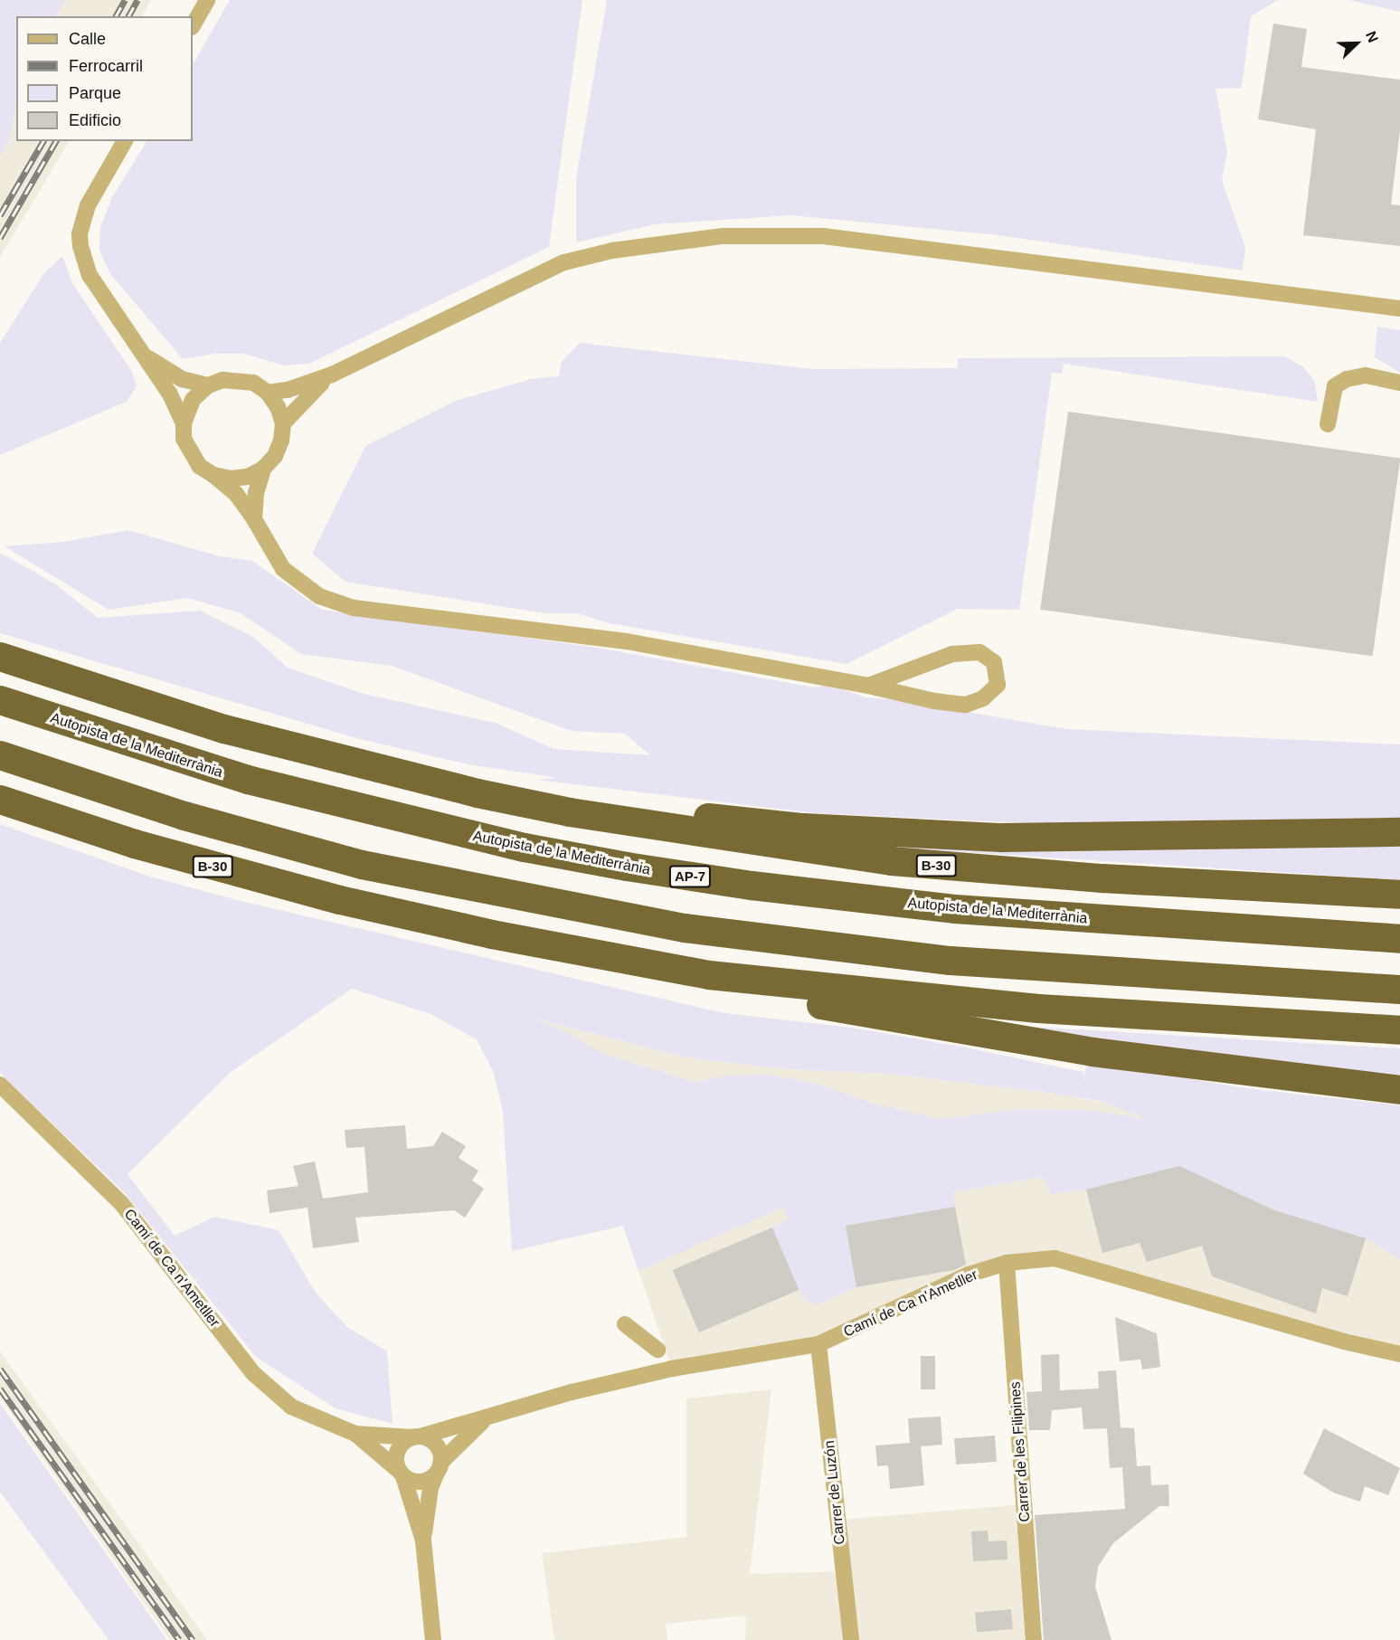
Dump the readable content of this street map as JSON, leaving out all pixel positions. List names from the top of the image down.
{
  "streets": {
    "highway": ["Autopista de la Mediterrània", "B-30", "AP-7"],
    "street": ["Camí de Ca n'Ametller", "Carrer de les Filipines", "Carrer de Luzón"]
  },
  "crossings": [
    ["Camí de Ca n'Ametller", "Carrer de les Filipines"],
    ["Camí de Ca n'Ametller", "Carrer de Luzón"]
  ],
  "legend": [
    "Calle",
    "Ferrocarril",
    "Parque",
    "Edificio"
  ],
  "north": "top right"
}
